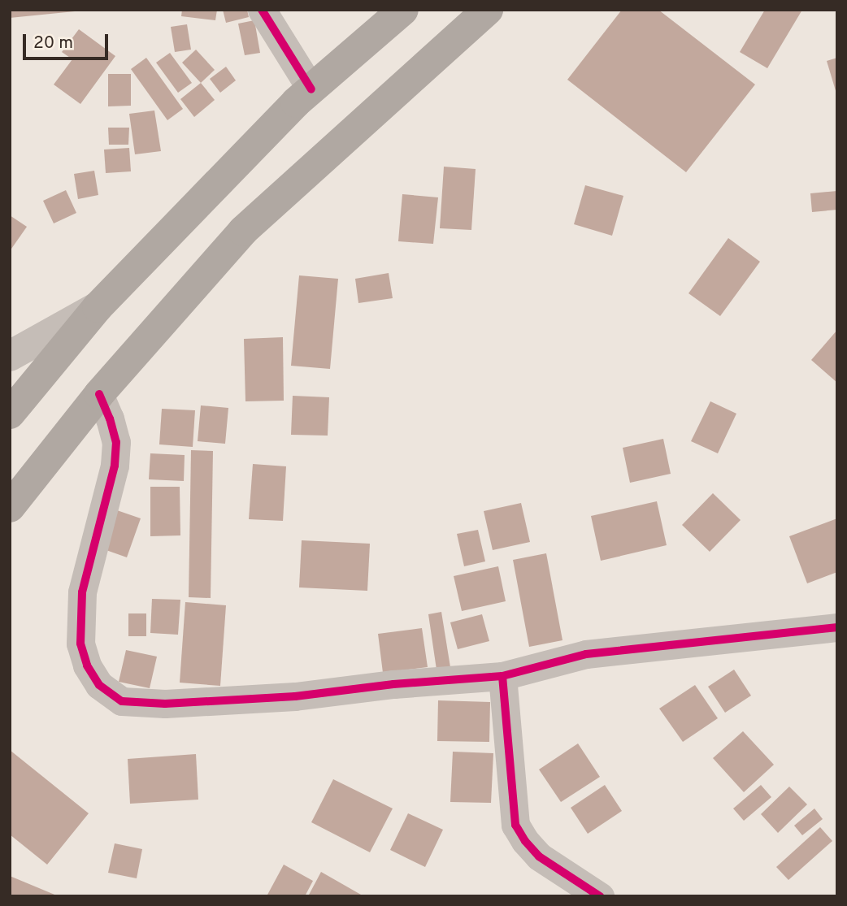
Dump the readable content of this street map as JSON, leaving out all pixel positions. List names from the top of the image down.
{
  "scale_bar": "20 m"
}
